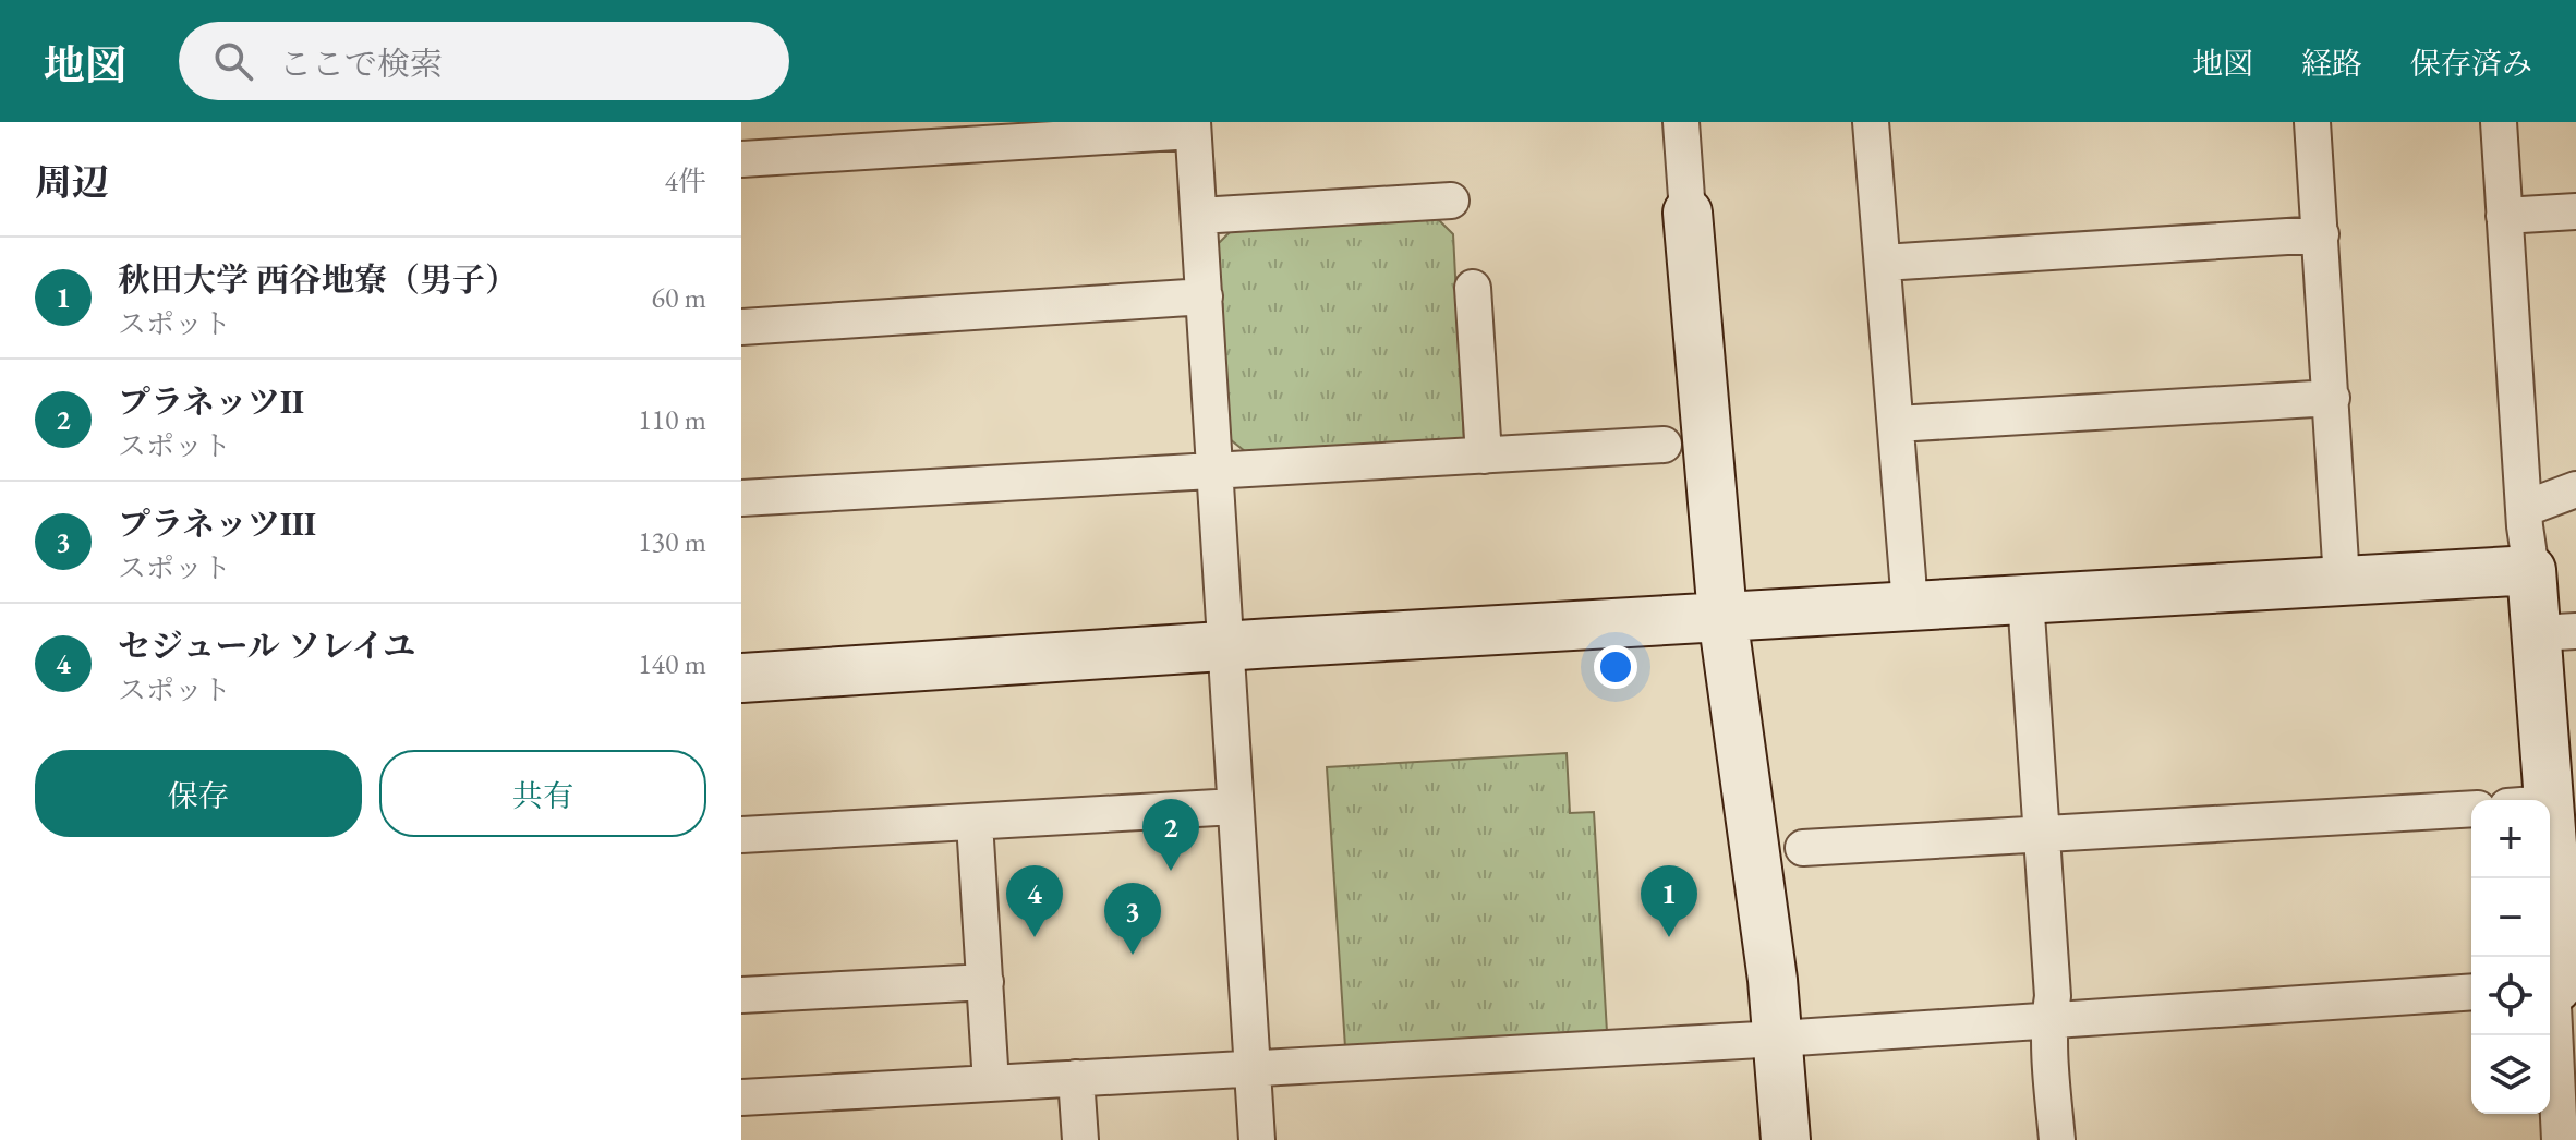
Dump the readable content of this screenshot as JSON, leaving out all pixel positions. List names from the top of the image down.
{
  "page": {
    "header": "地図",
    "search": "ここで検索",
    "nav": ["地図", "経路", "保存済み"],
    "heading": ["周辺", "4件"],
    "list": [
      {
        "mark": "1",
        "name": "秋田大学 西谷地寮（男子）",
        "note": "スポット",
        "value": "60 m"
      },
      {
        "mark": "2",
        "name": "プラネッツII",
        "note": "スポット",
        "value": "110 m"
      },
      {
        "mark": "3",
        "name": "プラネッツIII",
        "note": "スポット",
        "value": "130 m"
      },
      {
        "mark": "4",
        "name": "セジュール ソレイユ",
        "note": "スポット",
        "value": "140 m"
      }
    ],
    "buttons": ["保存", "共有"],
    "pins": [
      "2",
      "1",
      "4",
      "3"
    ],
    "map_buttons": ["+", "−"]
  }
}
